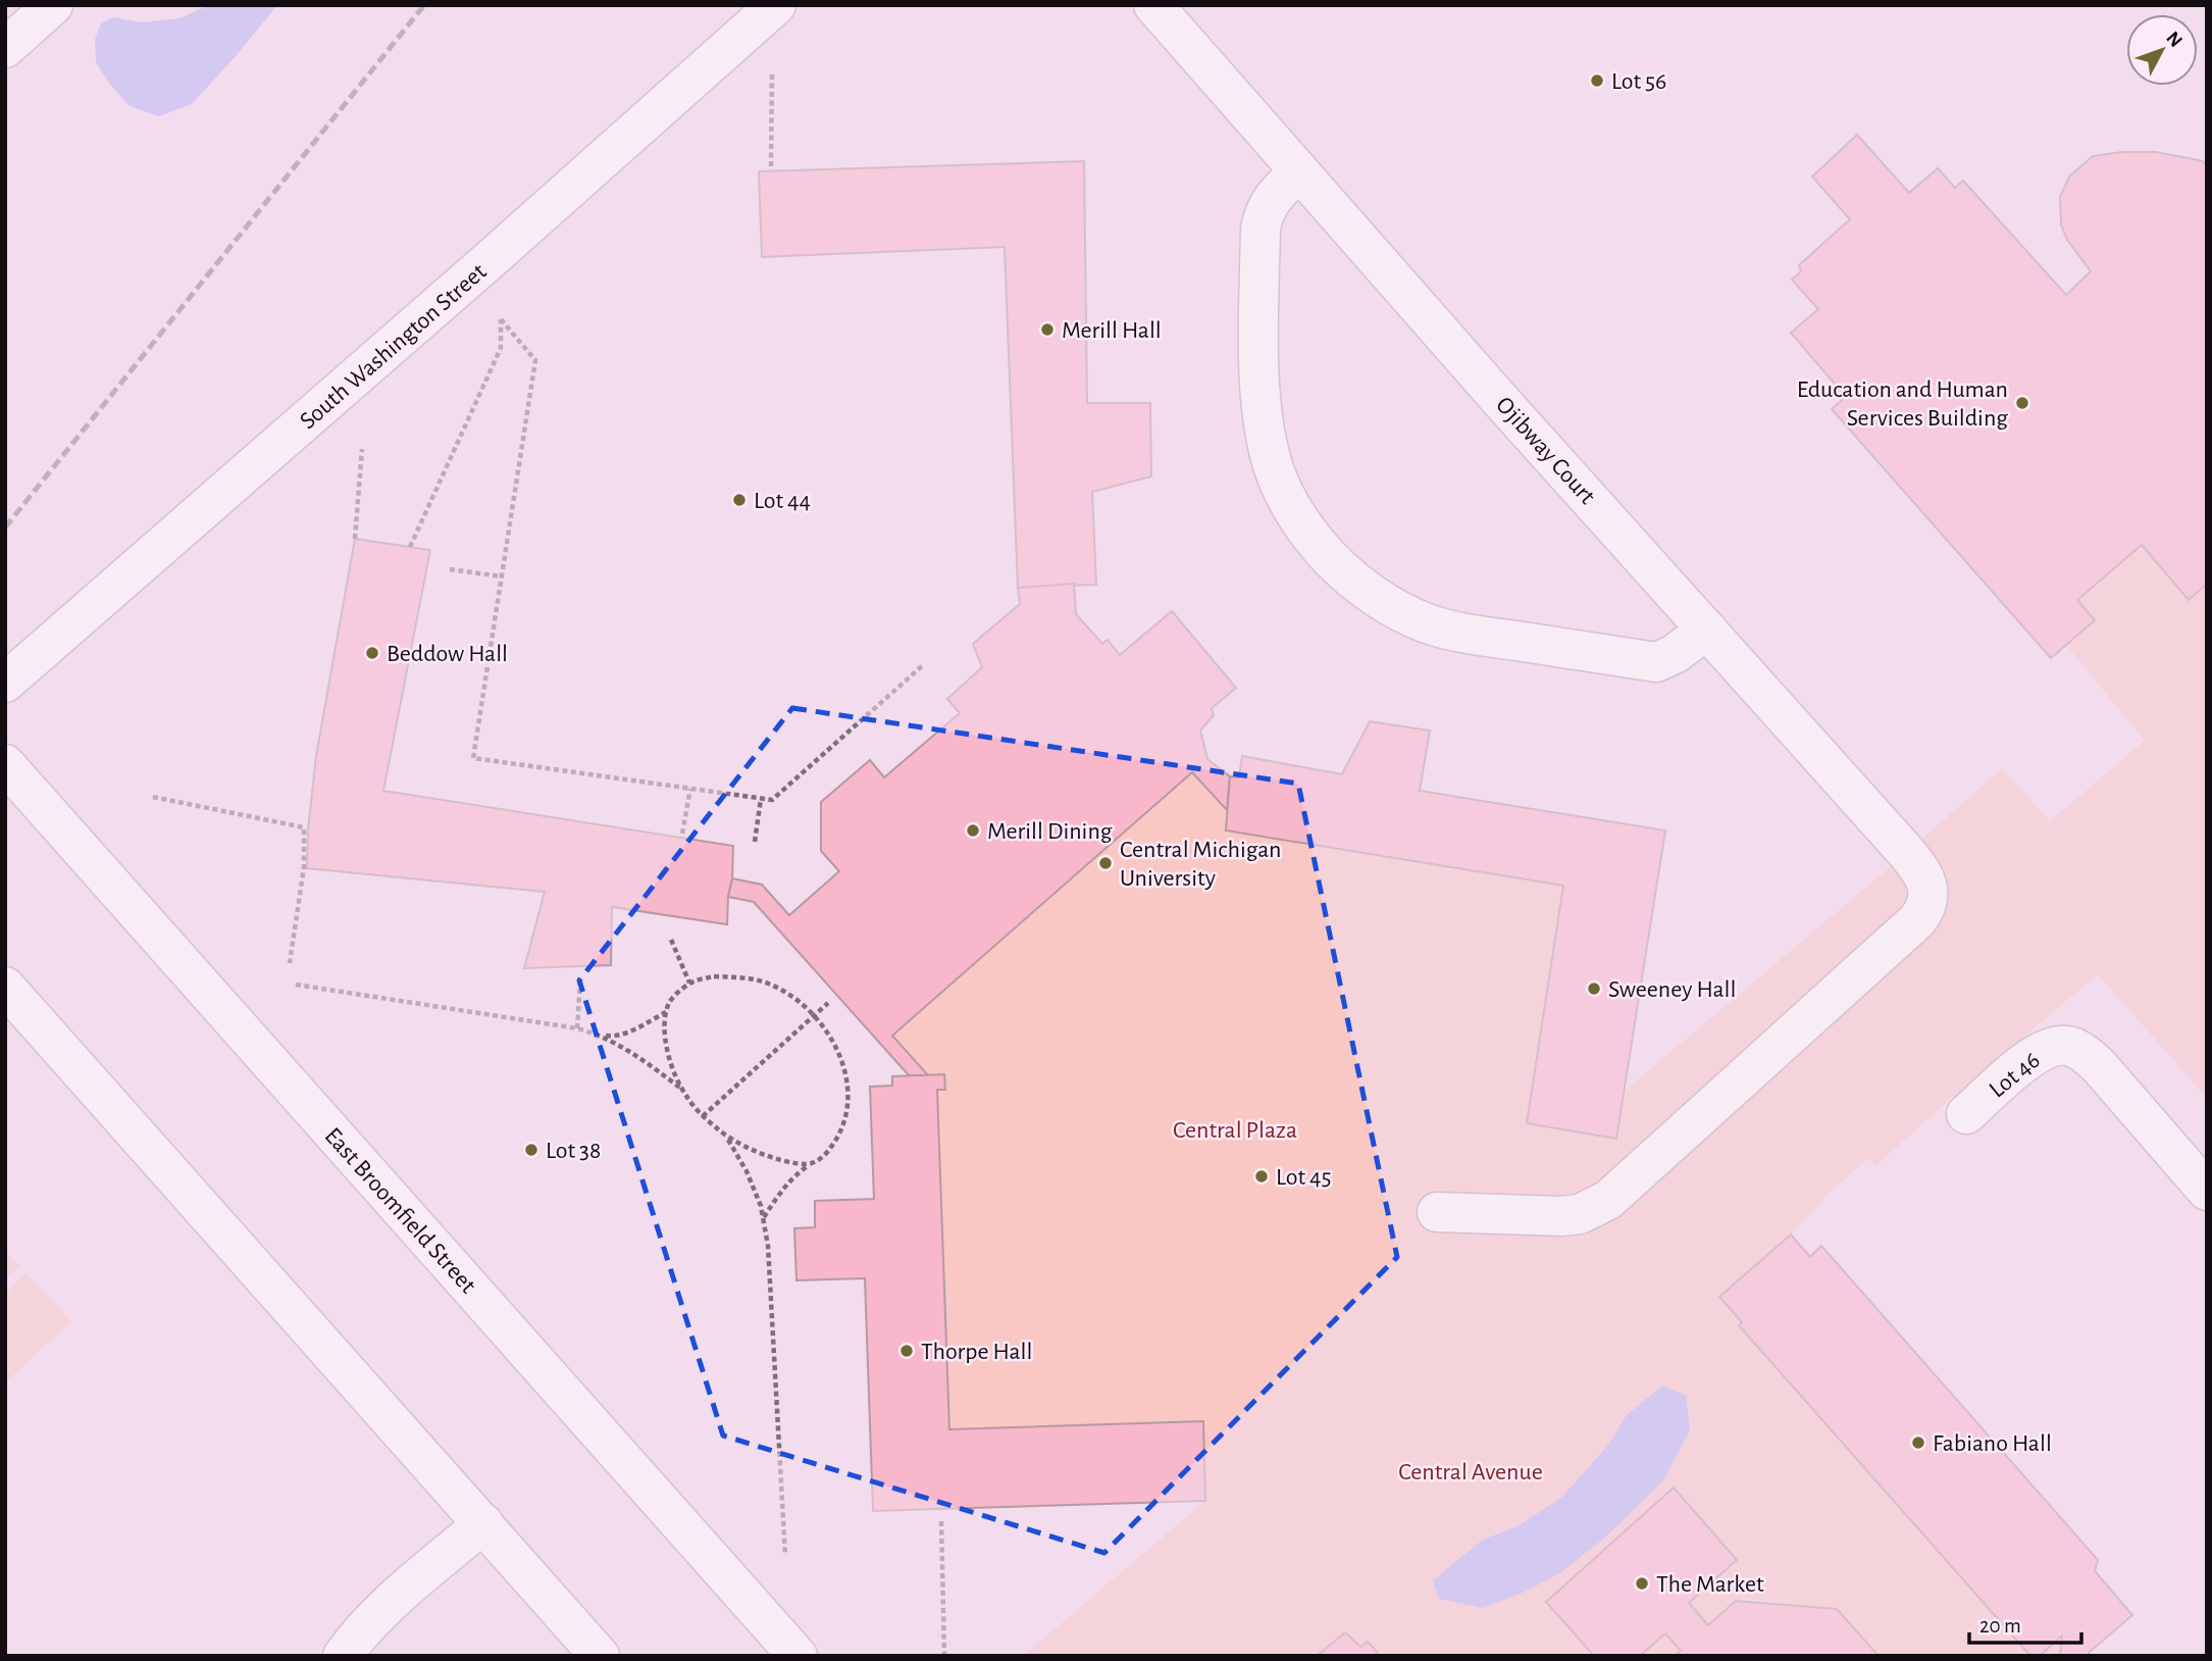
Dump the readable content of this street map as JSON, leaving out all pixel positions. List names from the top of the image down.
{
  "streets": {
    "street": [
      "South Washington Street",
      "Ojibway Court",
      "Lot 46",
      "East Broomfield Street"
    ]
  },
  "parks": ["Central Plaza", "Central Avenue"],
  "places": [
    "Lot 56",
    "Merill Hall",
    "Education and Human Services Building",
    "Lot 44",
    "Beddow Hall",
    "Merill Dining",
    "Central Michigan University",
    "Sweeney Hall",
    "Lot 38",
    "Lot 45",
    "Thorpe Hall",
    "Fabiano Hall",
    "The Market"
  ],
  "scale_bar": "20 m",
  "north": "top right"
}
